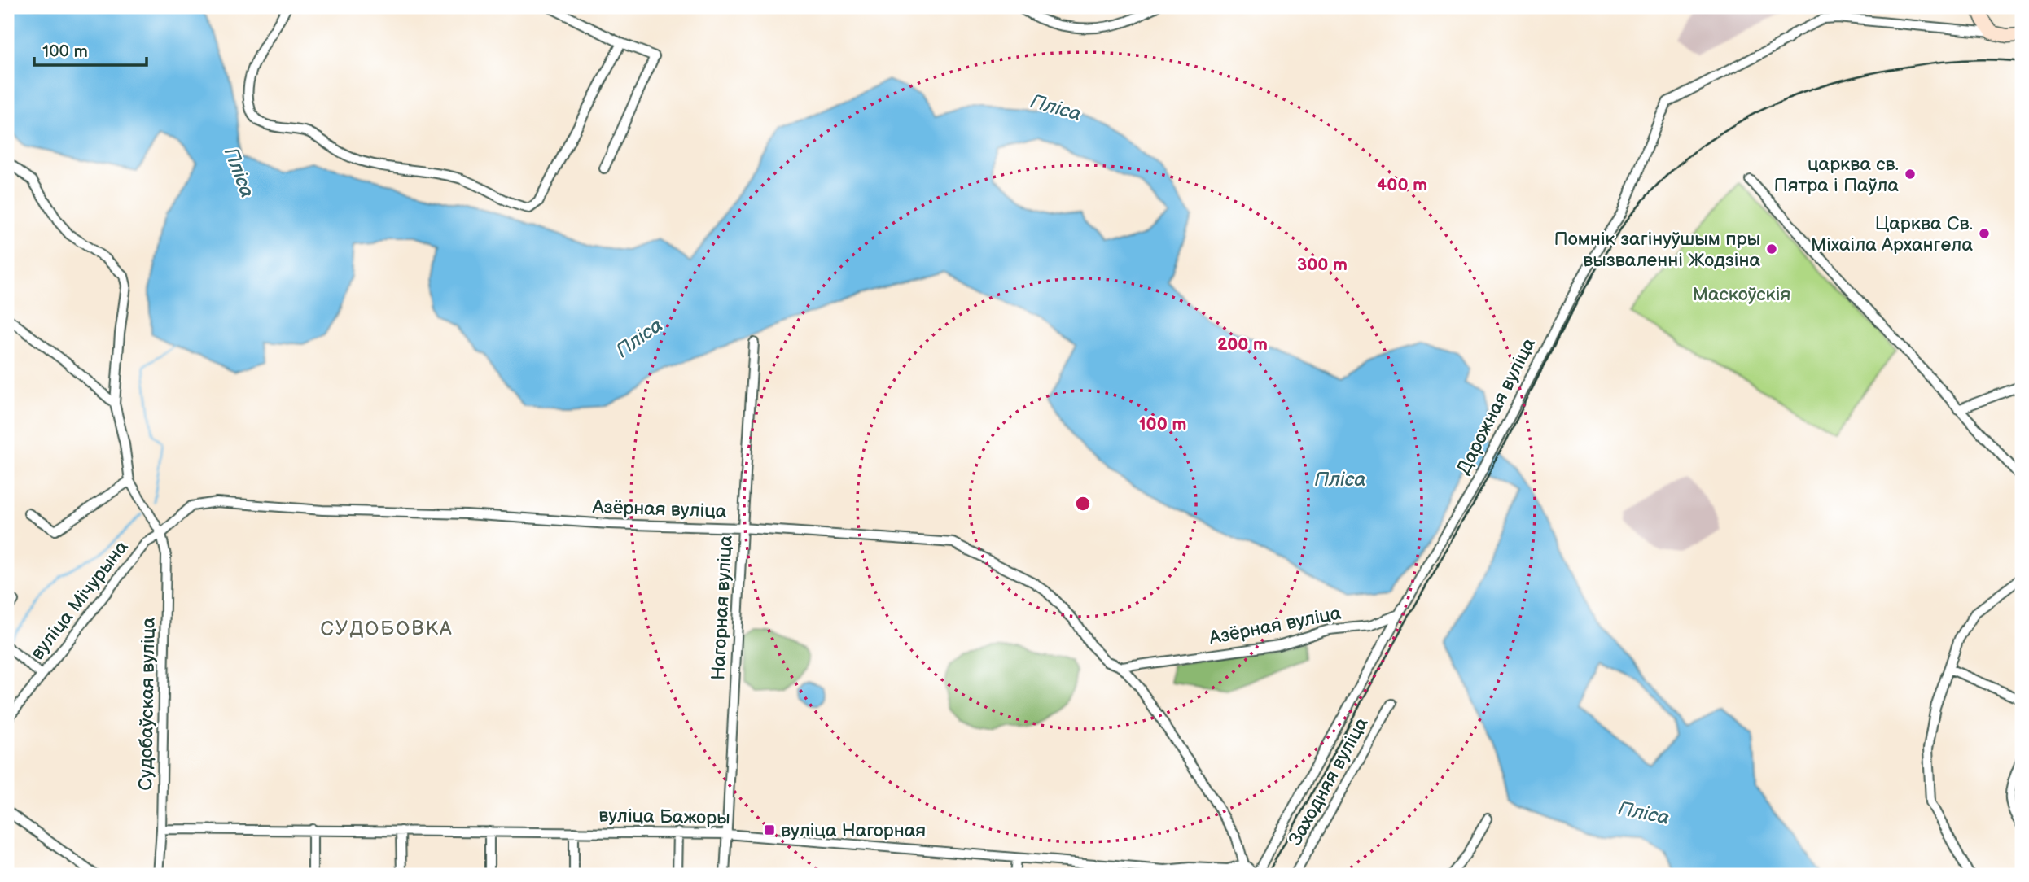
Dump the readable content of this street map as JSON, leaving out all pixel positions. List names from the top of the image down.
{
  "streets": {
    "street": [
      "Дарожная вуліца",
      "Азёрная вуліца",
      "вуліца Мічурына",
      "Нагорная вуліца",
      "Судобаўская вуліца",
      "Заходняя вуліца",
      "вуліца Бажоры"
    ]
  },
  "crossings": [
    ["Дарожная вуліца", "Азёрная вуліца"],
    ["Азёрная вуліца", "вуліца Мічурына"],
    ["Азёрная вуліца", "Нагорная вуліца"],
    ["Азёрная вуліца", "Судобаўская вуліца"],
    ["вуліца Мічурына", "Судобаўская вуліца"],
    ["Нагорная вуліца", "вуліца Бажоры"],
    ["Судобаўская вуліца", "вуліца Бажоры"]
  ],
  "districts": ["СУДОБОВКА"],
  "water": ["Пліса"],
  "parks": ["Маскоўскія"],
  "places": {
    "other": ["царква св. Пятра і Паўла", "Царква Св. Міхаіла Архангела", "Помнік загінуўшым пры вызваленні Жодзіна"],
    "transit": ["вуліца Нагорная"]
  },
  "scale_bar": "100 m",
  "rings": [
    "400 m",
    "300 m",
    "200 m",
    "100 m"
  ]
}
